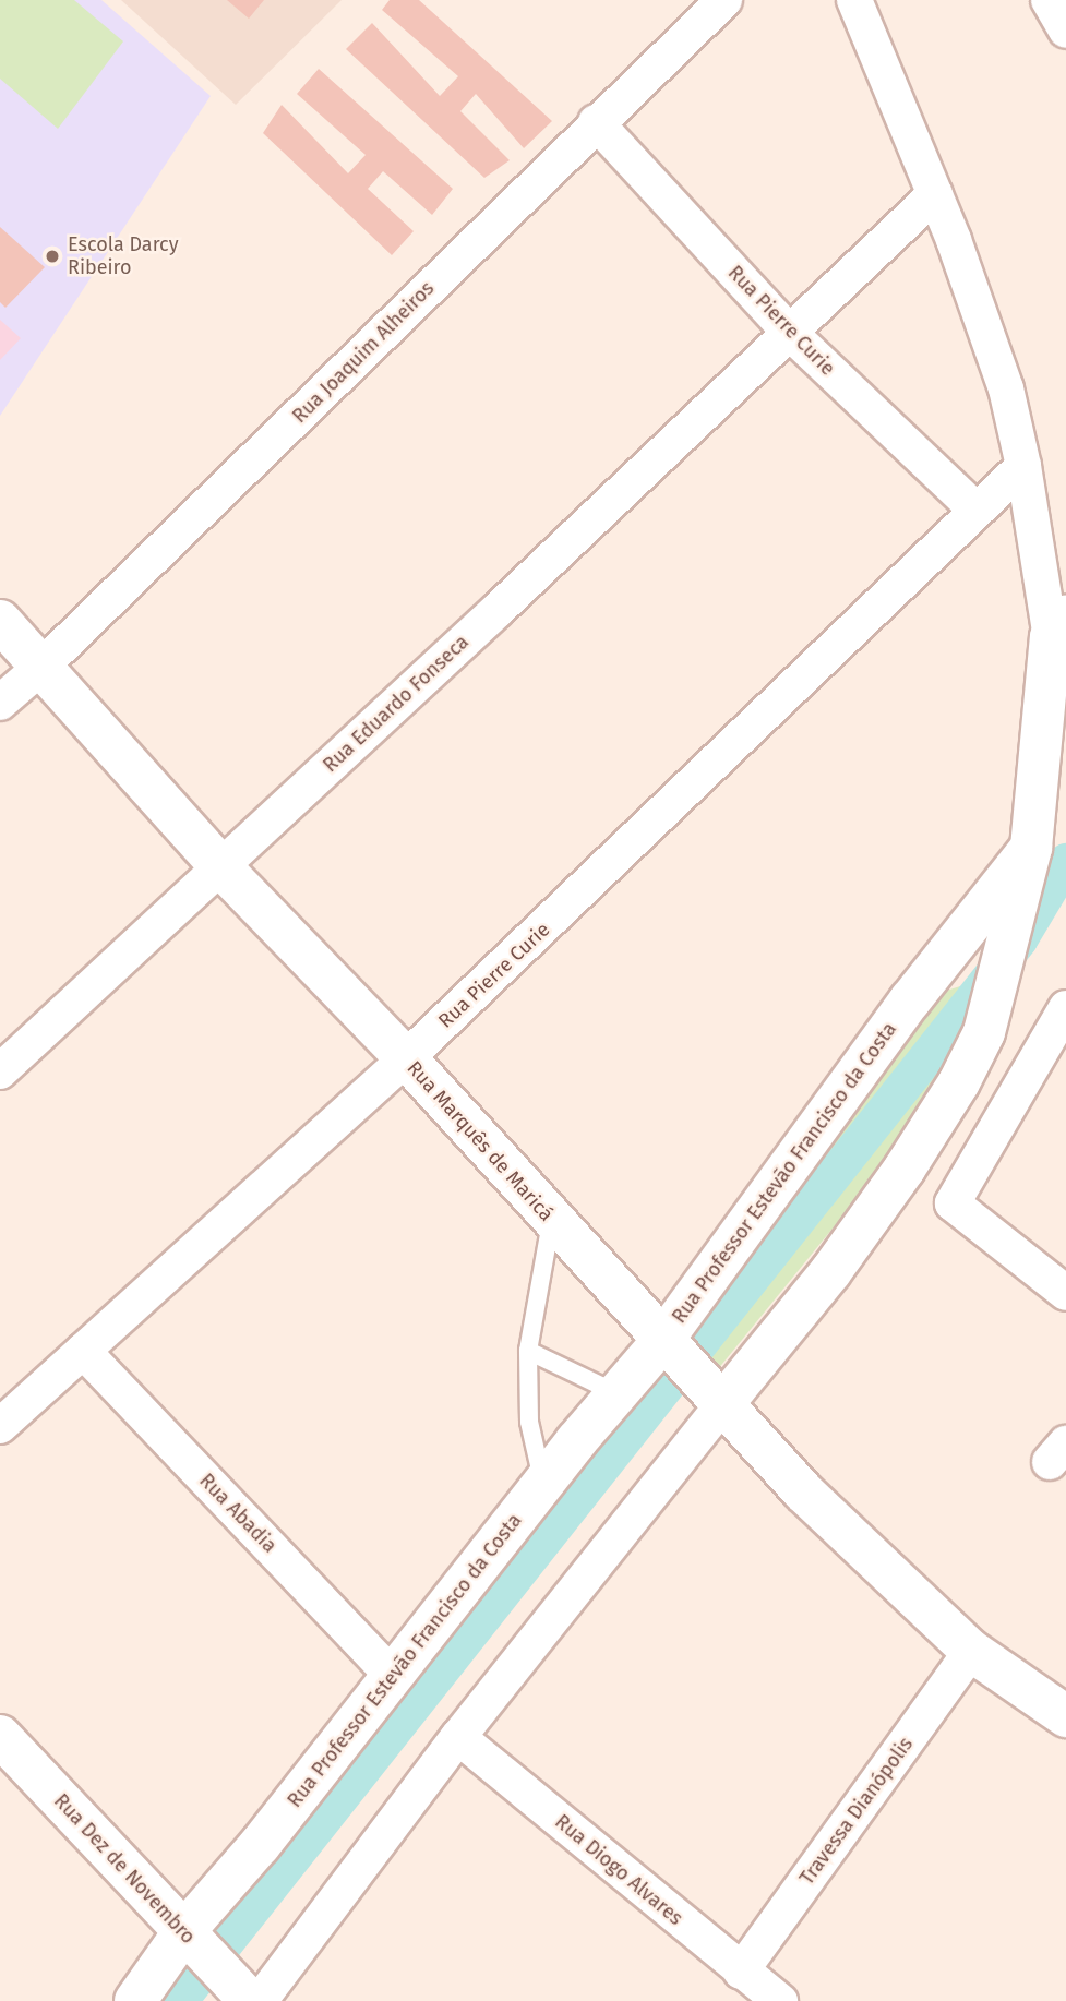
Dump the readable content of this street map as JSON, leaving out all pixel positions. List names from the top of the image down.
{
  "streets": {
    "street": [
      "Rua Pierre Curie",
      "Rua Joaquim Alheiros",
      "Rua Eduardo Fonseca",
      "Rua Marquês de Maricá",
      "Rua Professor Estevão Francisco da Costa",
      "Rua Abadia",
      "Travessa Dianópolis",
      "Rua Dez de Novembro",
      "Rua Diogo Alvares"
    ]
  },
  "crossings": [
    ["Rua Pierre Curie", "Rua Joaquim Alheiros"],
    ["Rua Pierre Curie", "Rua Eduardo Fonseca"],
    ["Rua Pierre Curie", "Rua Marquês de Maricá"],
    ["Rua Pierre Curie", "Rua Abadia"],
    ["Rua Joaquim Alheiros", "Rua Marquês de Maricá"],
    ["Rua Eduardo Fonseca", "Rua Marquês de Maricá"],
    ["Rua Marquês de Maricá", "Rua Professor Estevão Francisco da Costa"],
    ["Rua Marquês de Maricá", "Travessa Dianópolis"],
    ["Rua Professor Estevão Francisco da Costa", "Rua Abadia"],
    ["Rua Professor Estevão Francisco da Costa", "Rua Dez de Novembro"],
    ["Travessa Dianópolis", "Rua Diogo Alvares"]
  ],
  "places": ["Escola Darcy Ribeiro"]
}
